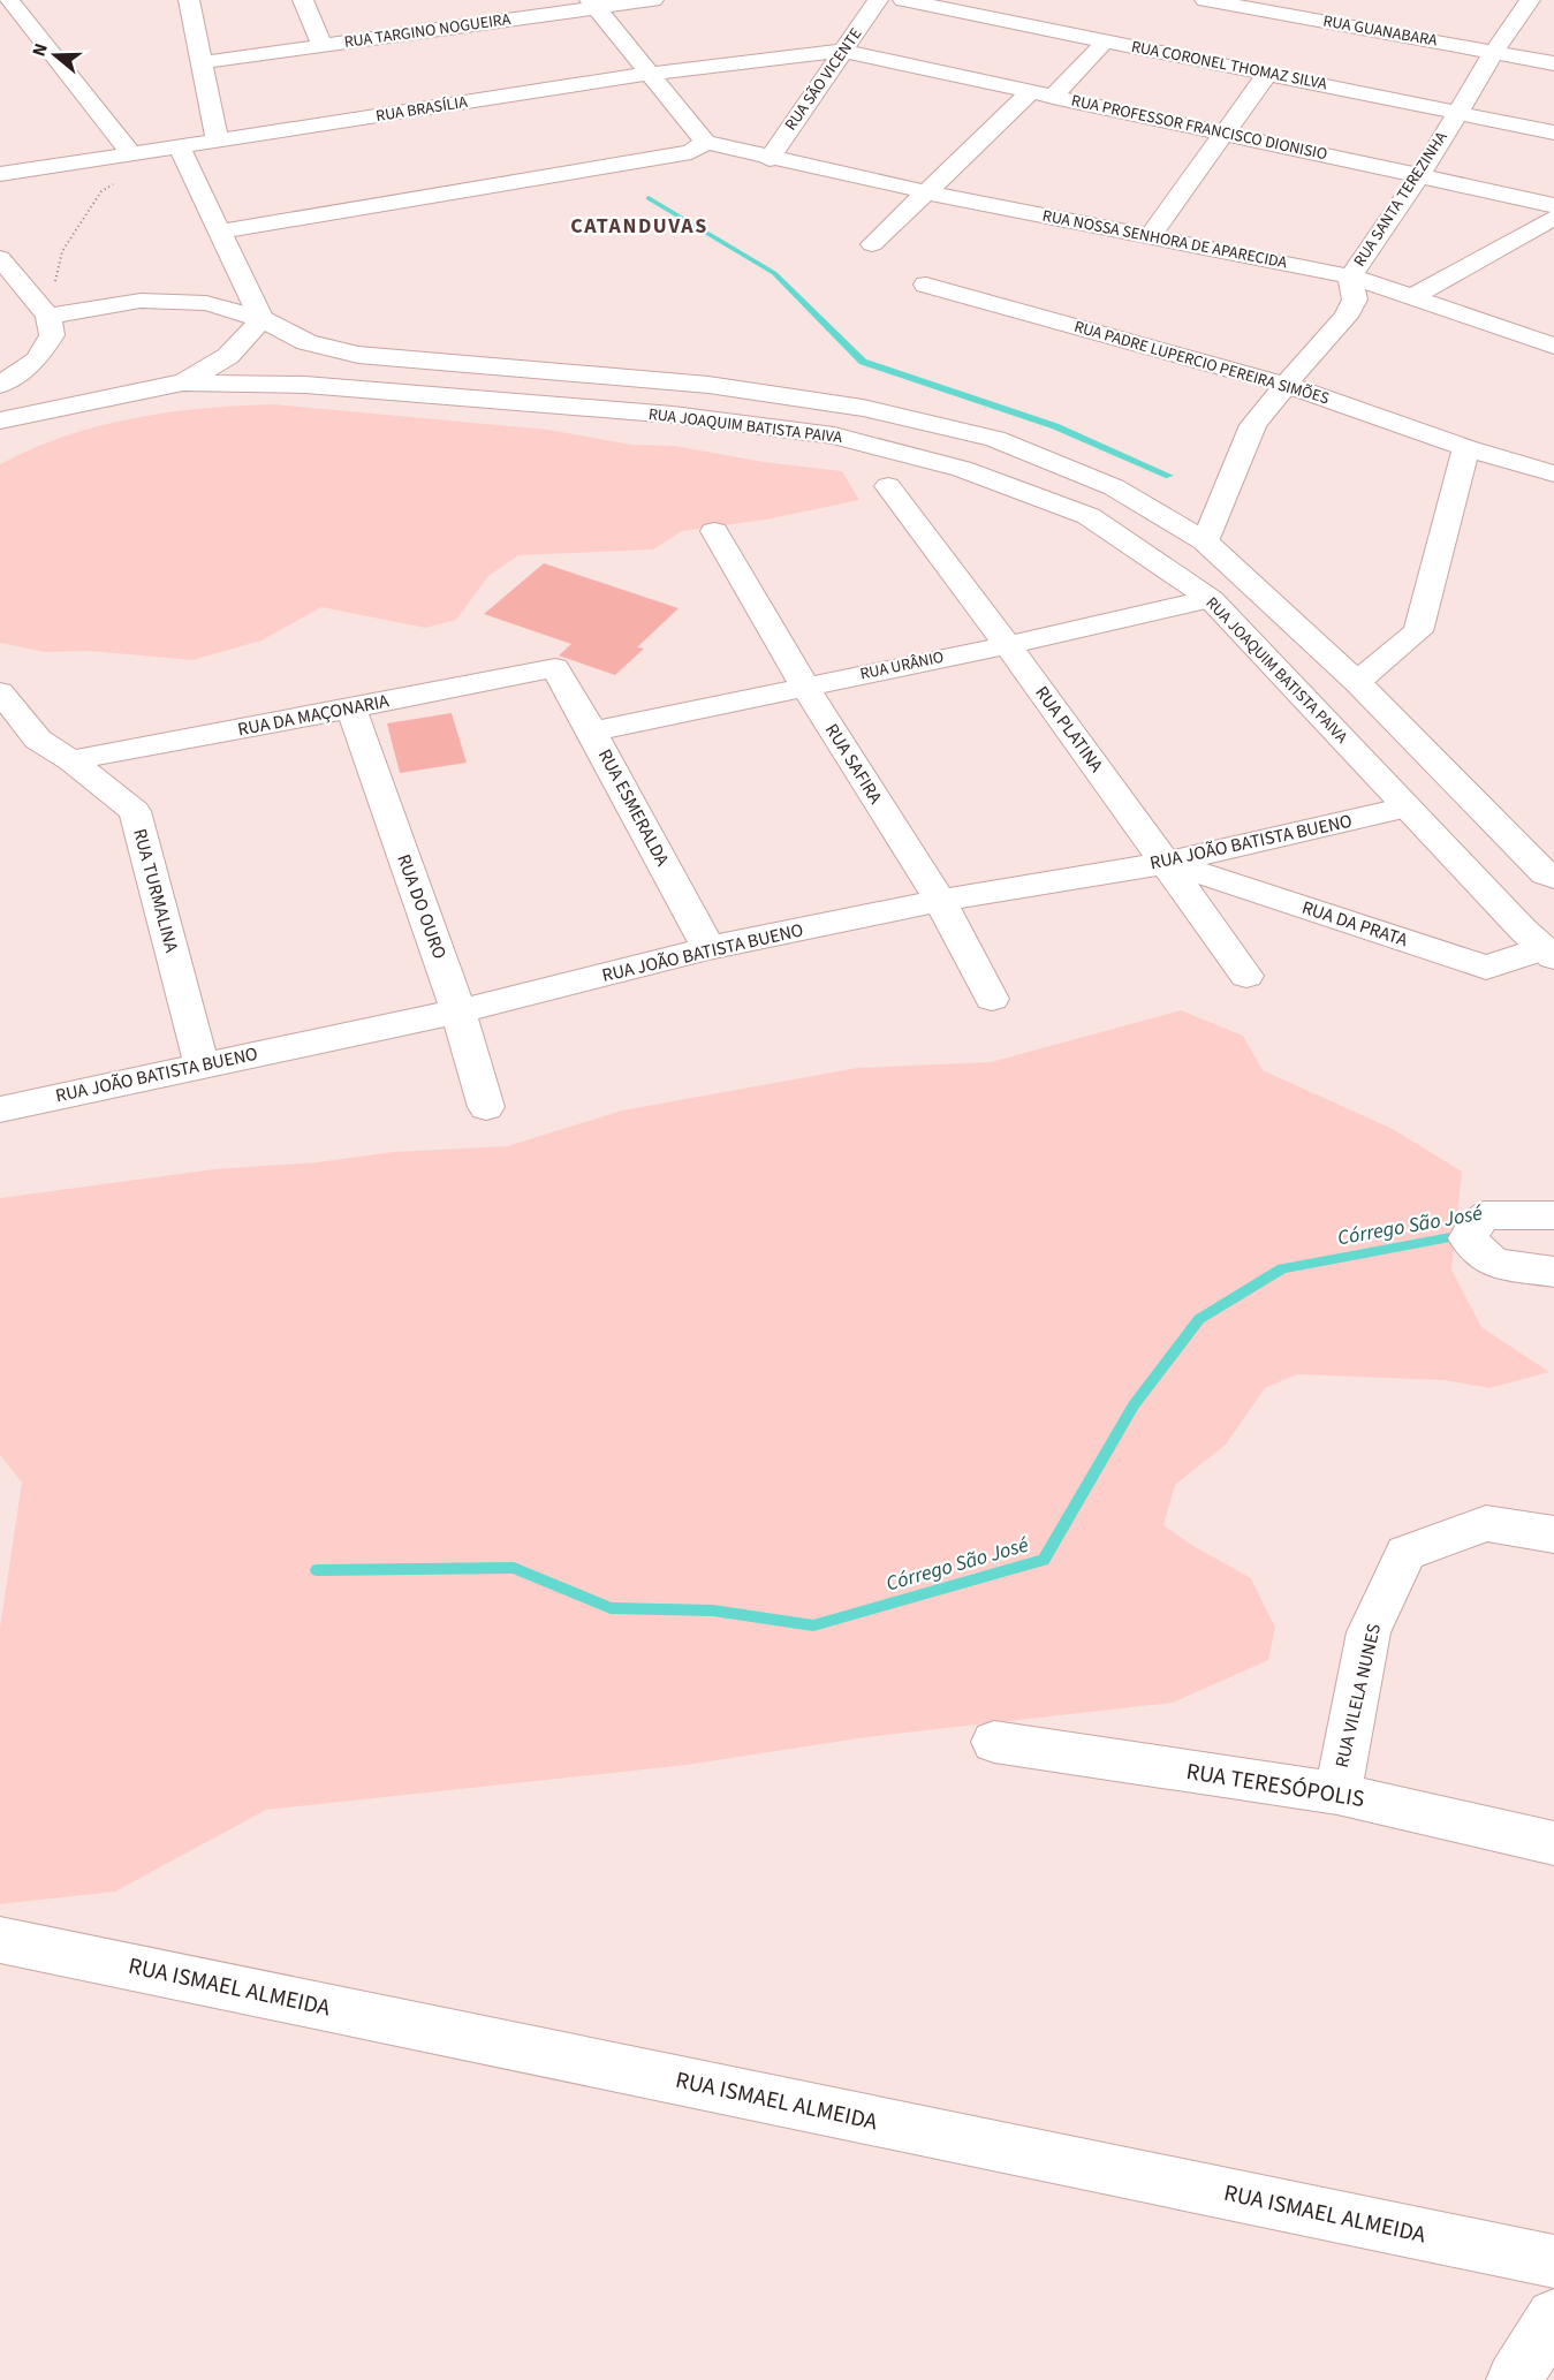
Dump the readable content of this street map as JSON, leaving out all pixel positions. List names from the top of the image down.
{
  "streets": {
    "street": [
      "RUA TARGINO NOGUEIRA",
      "RUA GUANABARA",
      "RUA CORONEL THOMAZ SILVA",
      "RUA SÃO VICENTE",
      "RUA BRASÍLIA",
      "RUA PROFESSOR FRANCISCO DIONISIO",
      "RUA SANTA TEREZINHA",
      "RUA NOSSA SENHORA DE APARECIDA",
      "RUA PADRE LUPERCIO PEREIRA SIMÕES",
      "RUA JOAQUIM BATISTA PAIVA",
      "RUA URÂNIO",
      "RUA DA MAÇONARIA",
      "RUA PLATINA",
      "RUA SAFIRA",
      "RUA ESMERALDA",
      "RUA JOÃO BATISTA BUENO",
      "RUA TURMALINA",
      "RUA DO OURO",
      "RUA DA PRATA",
      "RUA VILELA NUNES",
      "RUA TERESÓPOLIS",
      "RUA ISMAEL ALMEIDA"
    ]
  },
  "crossings": [
    ["RUA GUANABARA", "RUA SANTA TEREZINHA"],
    ["RUA CORONEL THOMAZ SILVA", "RUA SANTA TEREZINHA"],
    ["RUA SÃO VICENTE", "RUA BRASÍLIA"],
    ["RUA SÃO VICENTE", "RUA PROFESSOR FRANCISCO DIONISIO"],
    ["RUA SÃO VICENTE", "RUA NOSSA SENHORA DE APARECIDA"],
    ["RUA BRASÍLIA", "RUA PROFESSOR FRANCISCO DIONISIO"],
    ["RUA PROFESSOR FRANCISCO DIONISIO", "RUA SANTA TEREZINHA"],
    ["RUA SANTA TEREZINHA", "RUA NOSSA SENHORA DE APARECIDA"],
    ["RUA SANTA TEREZINHA", "RUA PADRE LUPERCIO PEREIRA SIMÕES"],
    ["RUA SANTA TEREZINHA", "RUA JOAQUIM BATISTA PAIVA"],
    ["RUA JOAQUIM BATISTA PAIVA", "RUA URÂNIO"],
    ["RUA JOAQUIM BATISTA PAIVA", "RUA JOÃO BATISTA BUENO"],
    ["RUA JOAQUIM BATISTA PAIVA", "RUA DA PRATA"],
    ["RUA URÂNIO", "RUA PLATINA"],
    ["RUA URÂNIO", "RUA SAFIRA"],
    ["RUA URÂNIO", "RUA ESMERALDA"],
    ["RUA DA MAÇONARIA", "RUA ESMERALDA"],
    ["RUA DA MAÇONARIA", "RUA TURMALINA"],
    ["RUA DA MAÇONARIA", "RUA DO OURO"],
    ["RUA PLATINA", "RUA JOÃO BATISTA BUENO"],
    ["RUA PLATINA", "RUA DA PRATA"],
    ["RUA SAFIRA", "RUA JOÃO BATISTA BUENO"],
    ["RUA ESMERALDA", "RUA JOÃO BATISTA BUENO"],
    ["RUA JOÃO BATISTA BUENO", "RUA TURMALINA"],
    ["RUA JOÃO BATISTA BUENO", "RUA DO OURO"],
    ["RUA JOÃO BATISTA BUENO", "RUA DA PRATA"],
    ["RUA VILELA NUNES", "RUA TERESÓPOLIS"]
  ],
  "districts": ["CATANDUVAS"],
  "water": ["Córrego São José"],
  "north": "left"
}
